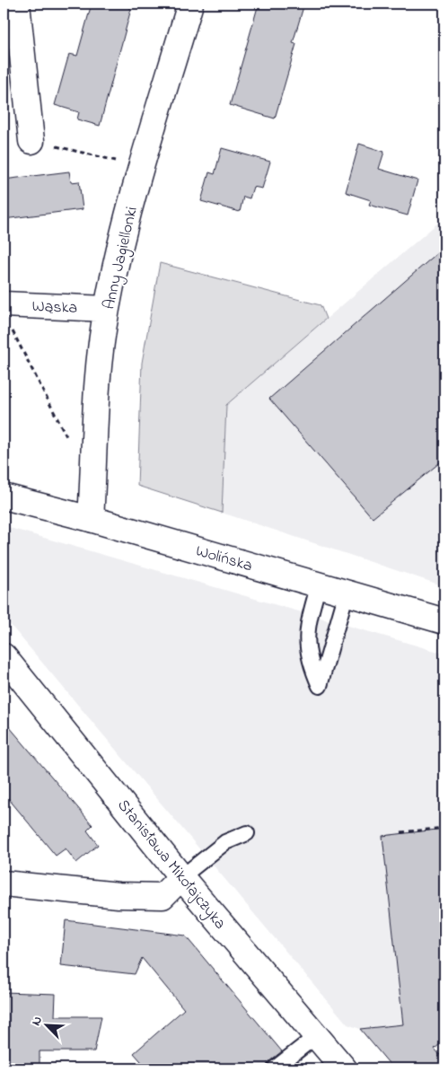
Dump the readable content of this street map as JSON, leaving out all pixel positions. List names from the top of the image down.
{
  "streets": {
    "street": [
      "Anny Jagiellonki",
      "Wąska",
      "Wolińska",
      "Stanisława Mikołajczyka"
    ]
  },
  "crossings": [
    ["Anny Jagiellonki", "Wąska"],
    ["Anny Jagiellonki", "Wolińska"]
  ],
  "north": "top left"
}
